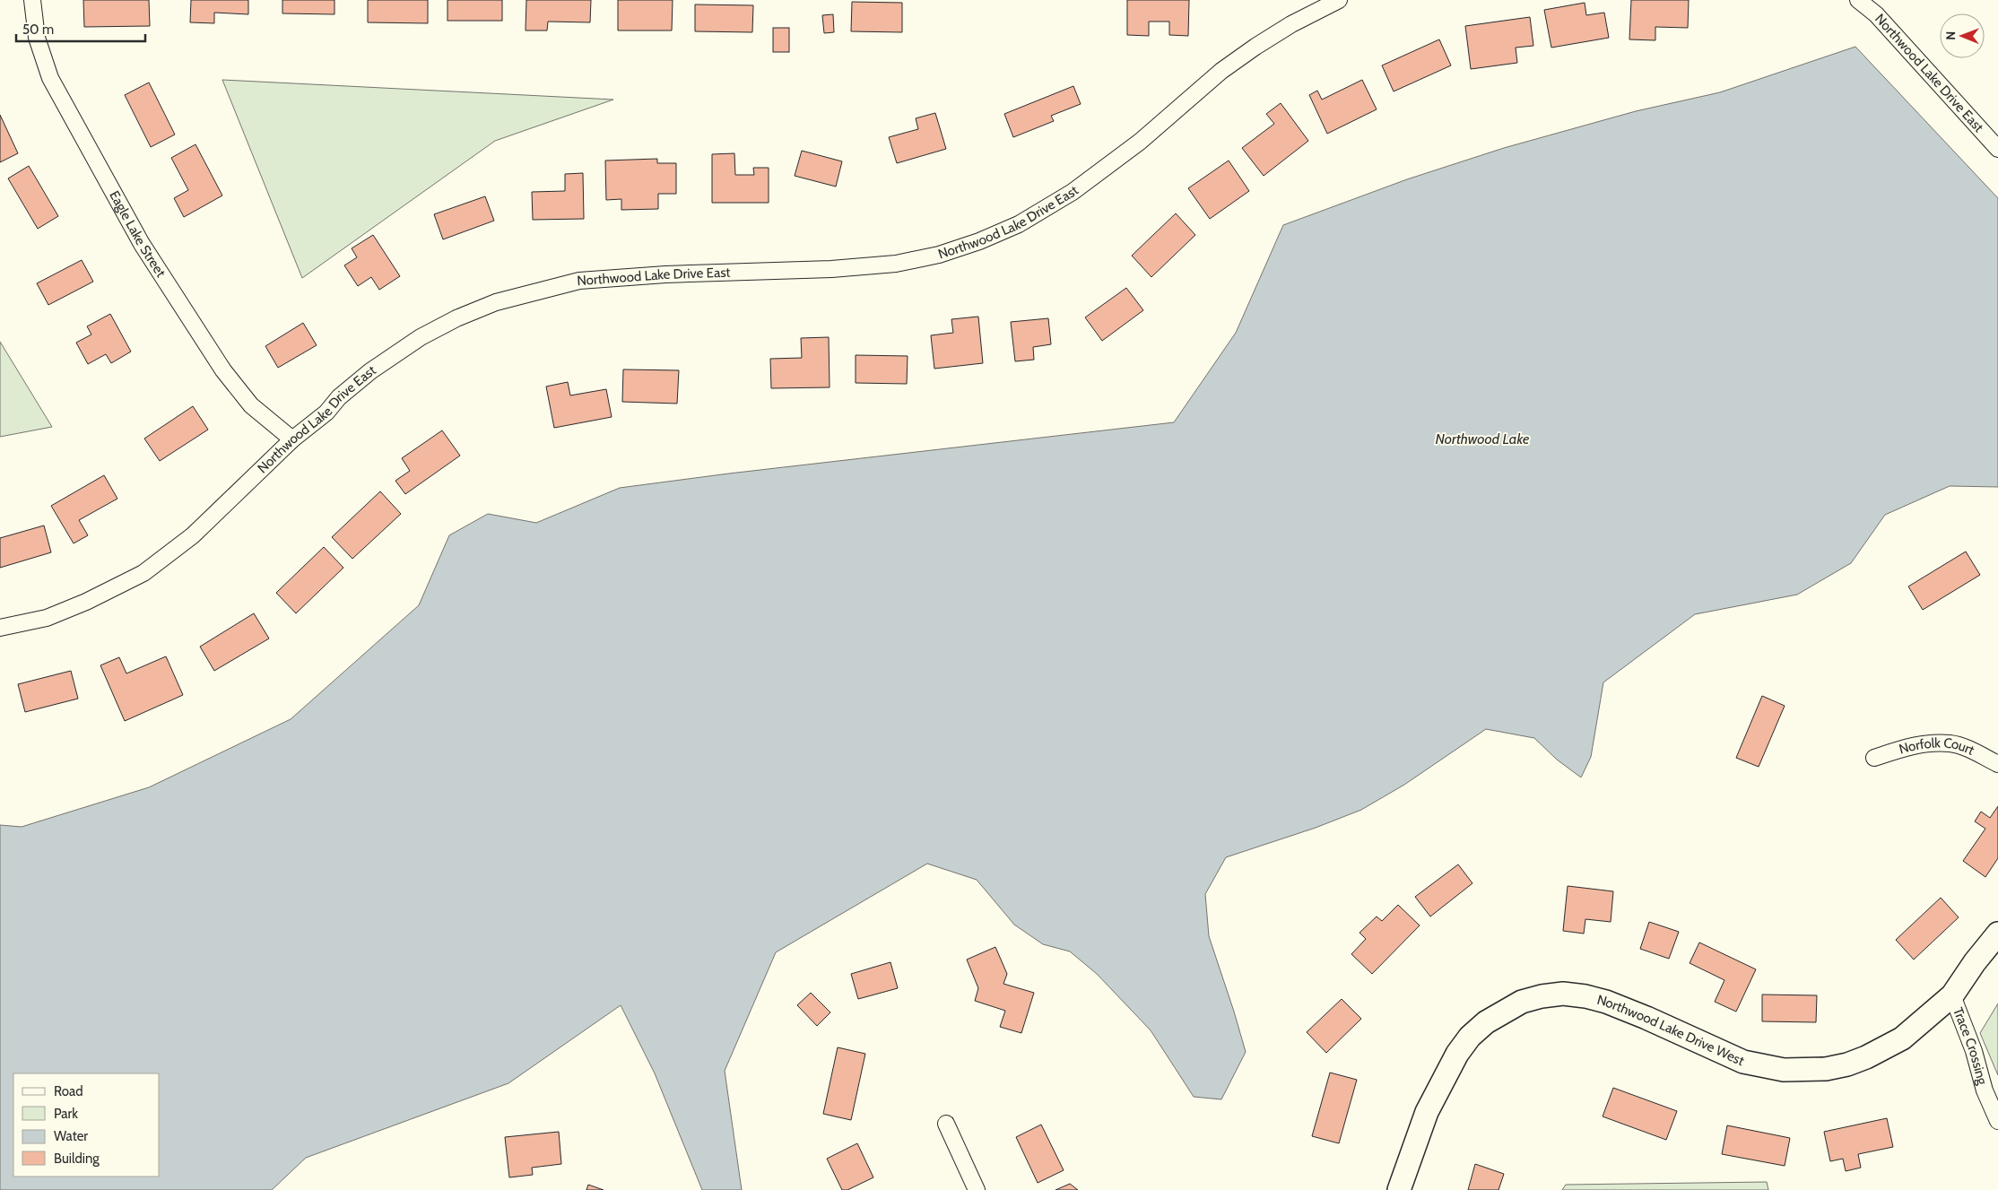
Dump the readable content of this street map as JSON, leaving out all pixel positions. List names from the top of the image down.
{
  "streets": {
    "street": [
      "Northwood Lake Drive East",
      "Eagle Lake Street",
      "Norfolk Court",
      "Northwood Lake Drive West",
      "Trace Crossing"
    ]
  },
  "crossings": [
    ["Northwood Lake Drive East", "Eagle Lake Street"],
    ["Northwood Lake Drive West", "Trace Crossing"]
  ],
  "water": ["Northwood Lake"],
  "legend": [
    "Road",
    "Park",
    "Water",
    "Building"
  ],
  "scale_bar": "50 m",
  "north": "left"
}
